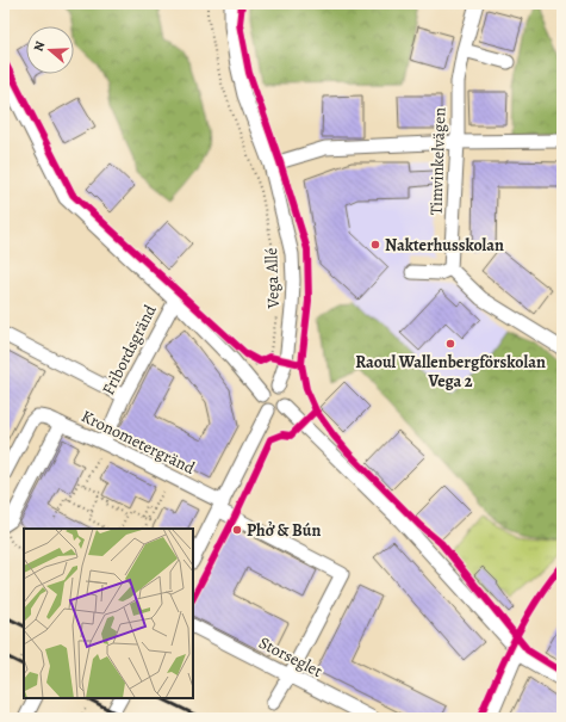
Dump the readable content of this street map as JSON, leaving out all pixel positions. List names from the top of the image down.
{
  "streets": {
    "street": [
      "Timvinkelvägen",
      "Vega Allé",
      "Fribordsgränd",
      "Kronometergränd",
      "Storseglet"
    ]
  },
  "crossings": [
    ["Fribordsgränd", "Kronometergränd"],
    ["Kronometergränd", "Storseglet"]
  ],
  "places": ["Nakterhusskolan", "Raoul Wallenbergförskolan Vega 2", "Phở & Bún"],
  "north": "left"
}
